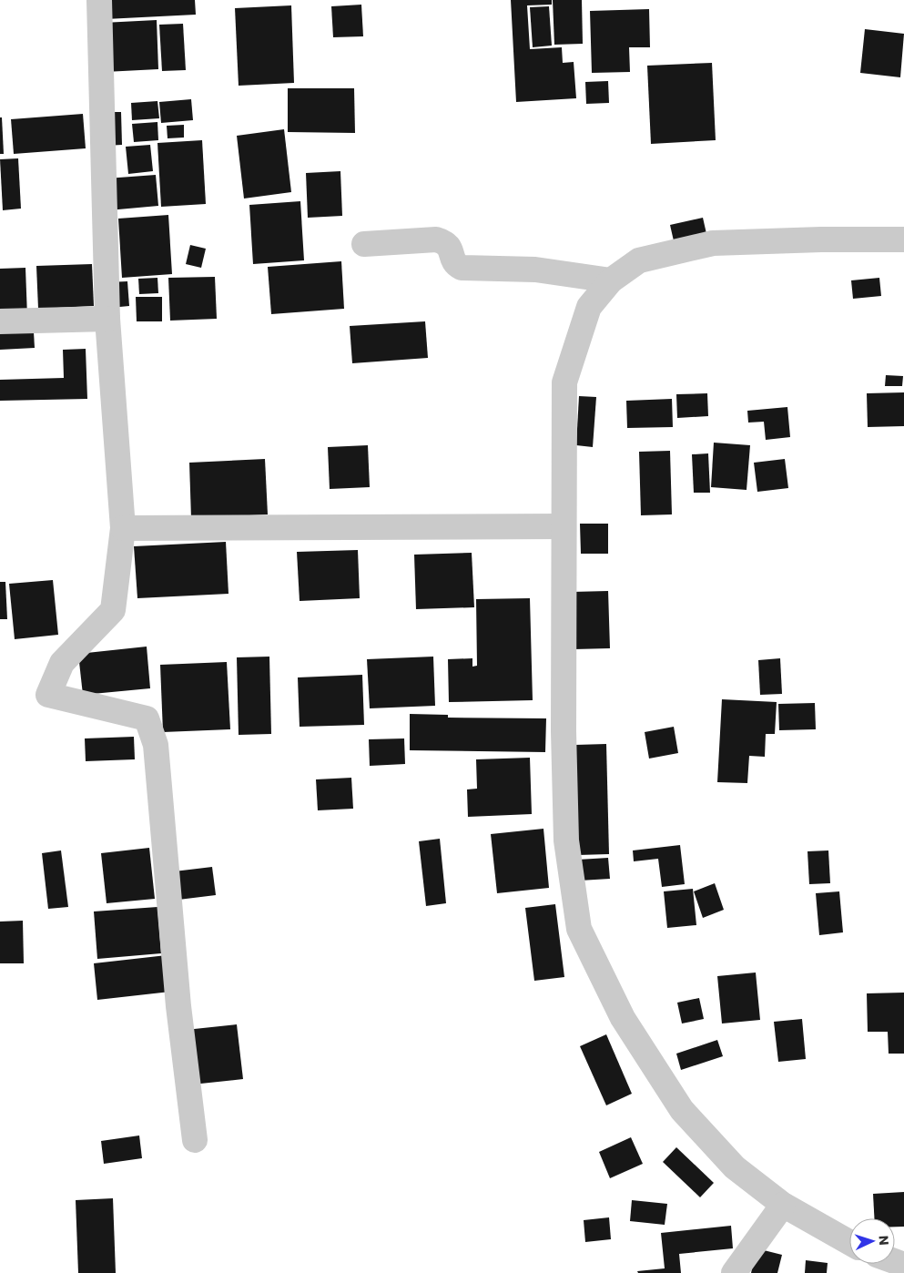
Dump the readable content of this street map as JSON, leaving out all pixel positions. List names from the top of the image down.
{
  "north": "right"
}
